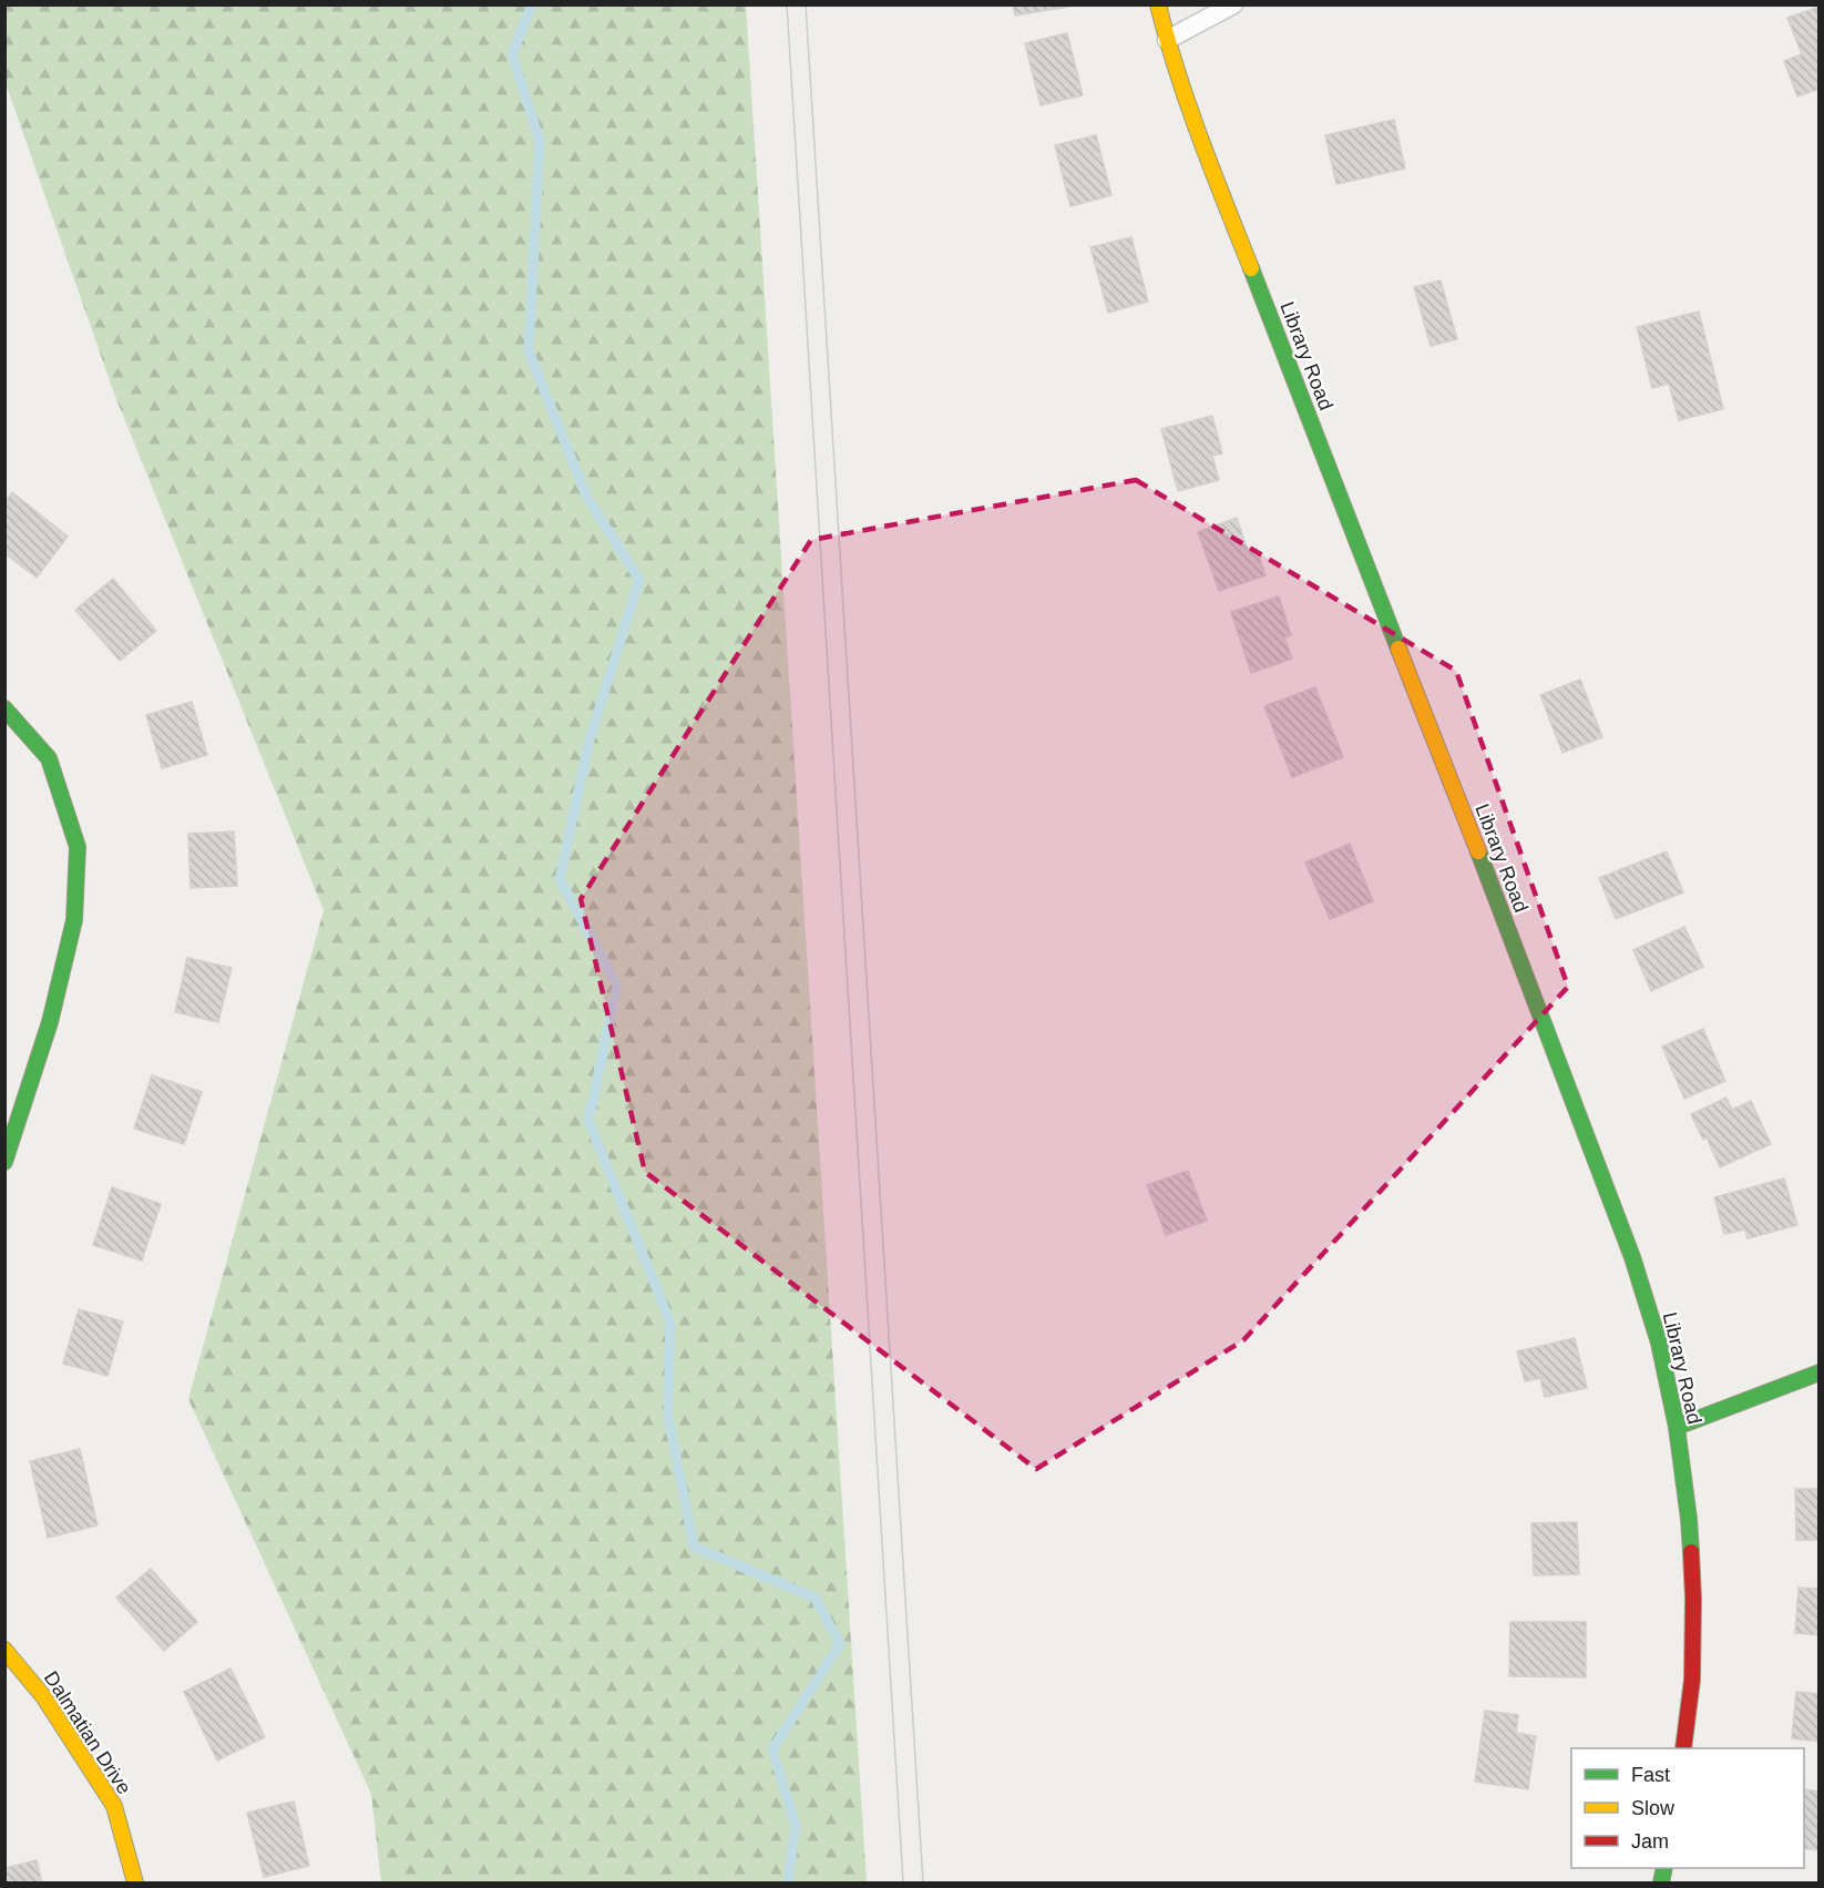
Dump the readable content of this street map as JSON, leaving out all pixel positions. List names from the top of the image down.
{
  "streets": {
    "main road": ["Library Road", "Dalmatian Drive"]
  },
  "legend": ["Fast", "Slow", "Jam"]
}
